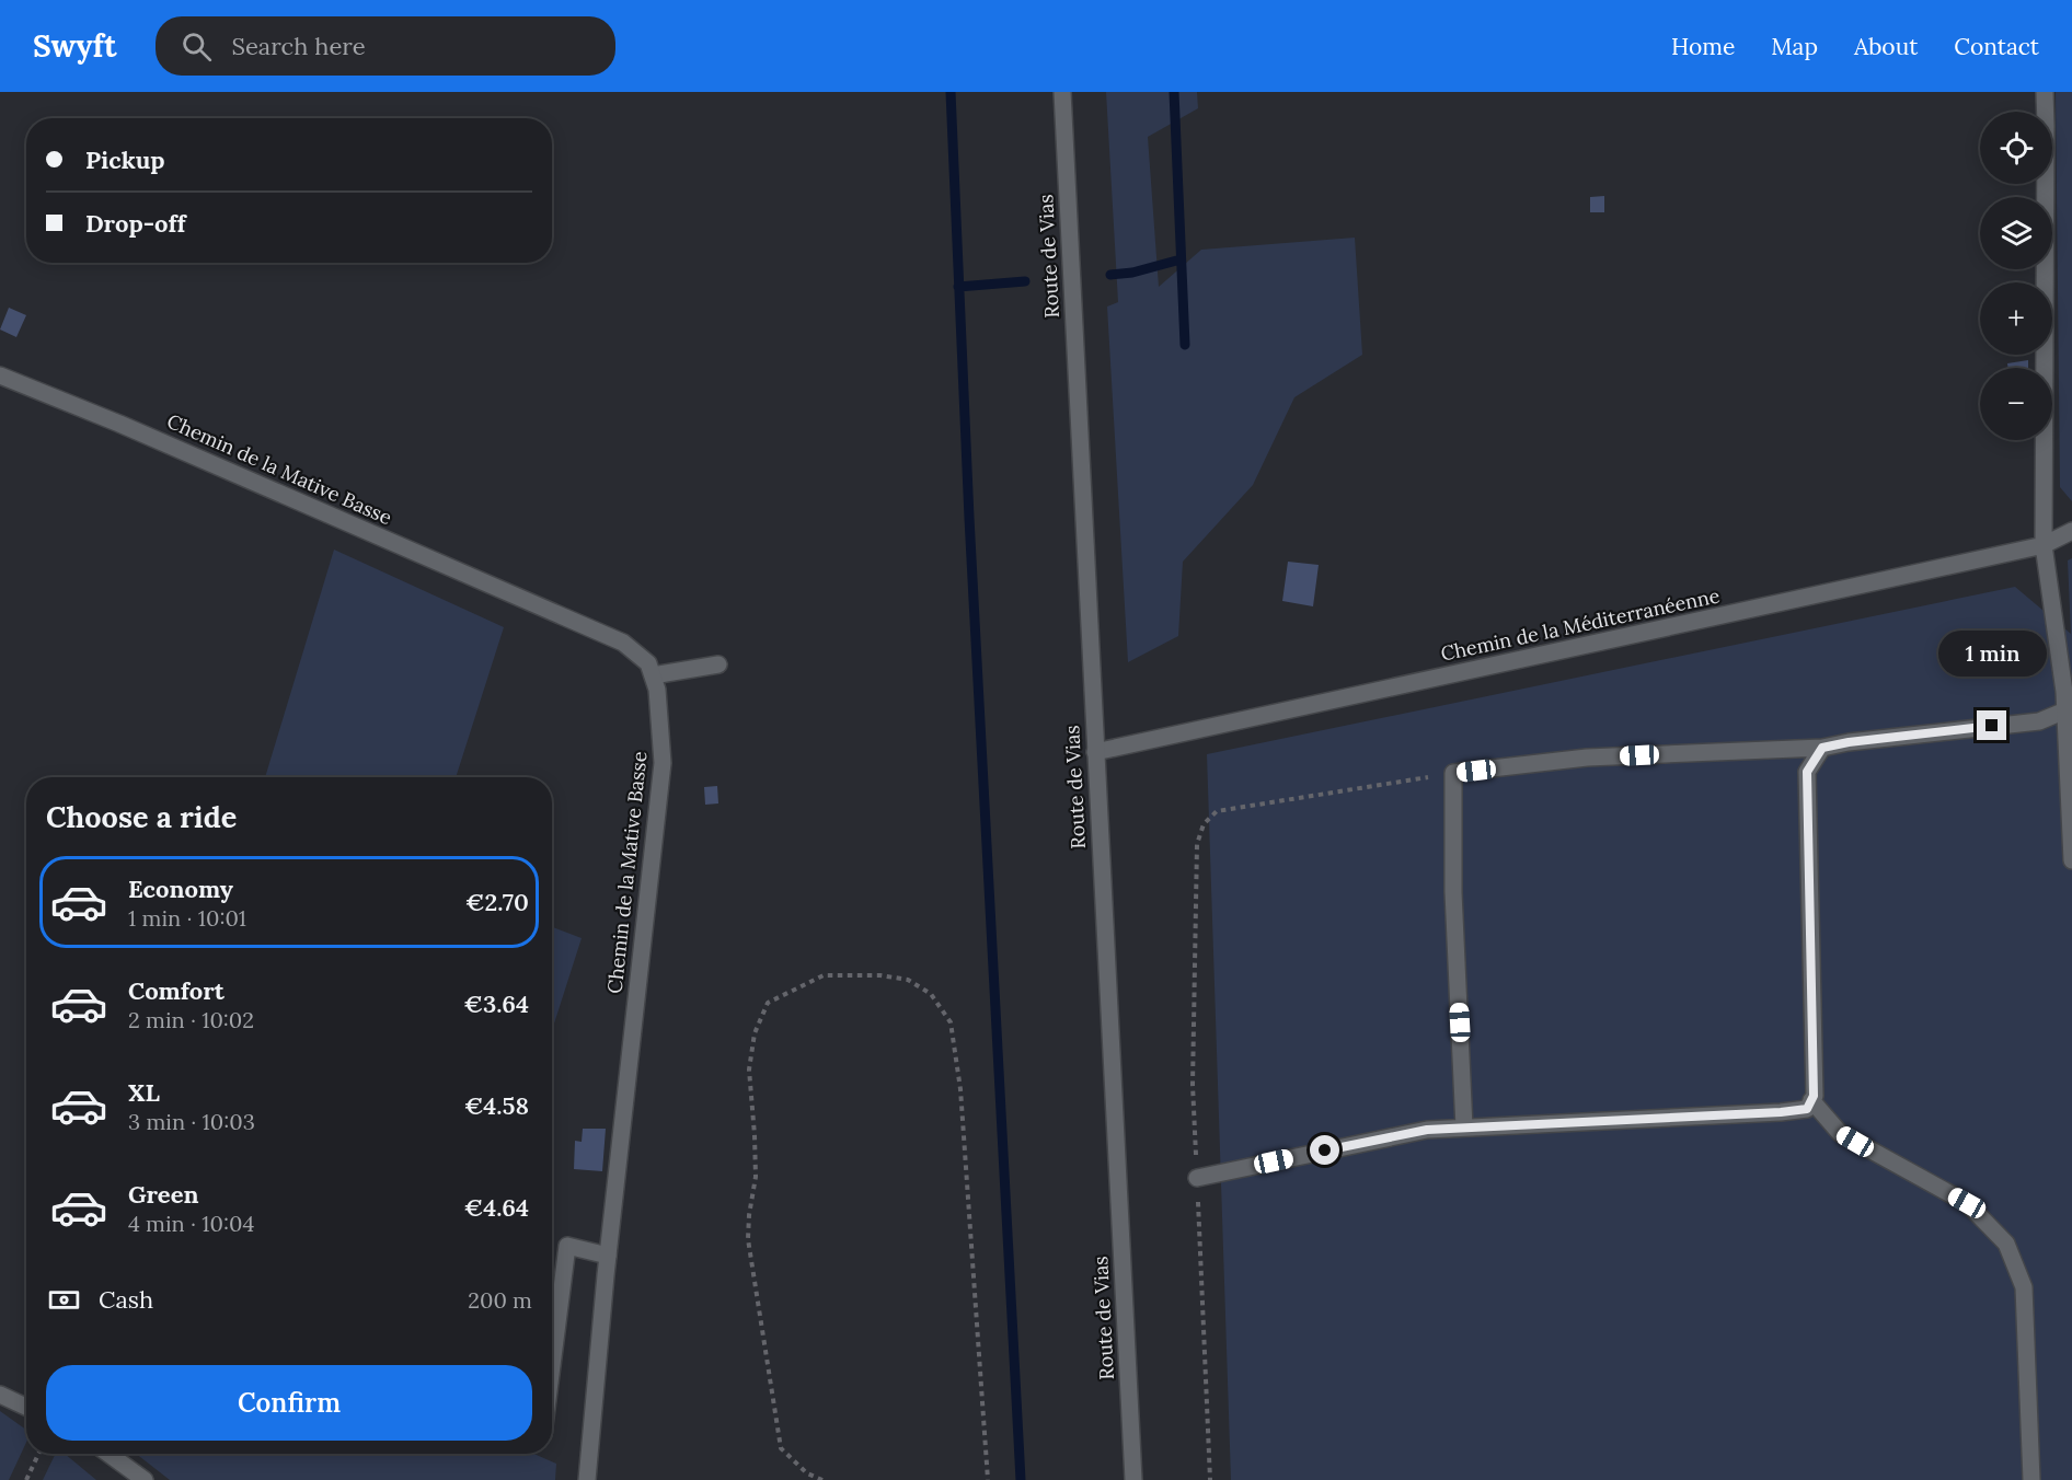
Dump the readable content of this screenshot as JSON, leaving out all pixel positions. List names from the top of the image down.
{
  "streets": {
    "street": ["Route de Vias", "Chemin de la Mative Basse", "Chemin de la Méditerranéenne"]
  },
  "crossings": [
    ["Route de Vias", "Chemin de la Méditerranéenne"]
  ],
  "page": {
    "header": "Swyft",
    "search": "Search here",
    "nav": [
      "Home",
      "Map",
      "About",
      "Contact"
    ],
    "map_buttons": ["+", "−"],
    "banner": ["Pickup", "Drop-off"],
    "bubble": "1 min",
    "heading": "Choose a ride",
    "list": [
      {
        "name": "Economy",
        "note": "1 min · 10:01",
        "value": "€2.70"
      },
      {
        "name": "Comfort",
        "note": "2 min · 10:02",
        "value": "€3.64"
      },
      {
        "name": "XL",
        "note": "3 min · 10:03",
        "value": "€4.58"
      },
      {
        "name": "Green",
        "note": "4 min · 10:04",
        "value": "€4.64"
      }
    ],
    "pay": ["Cash", "200 m"],
    "buttons": "Confirm"
  }
}
